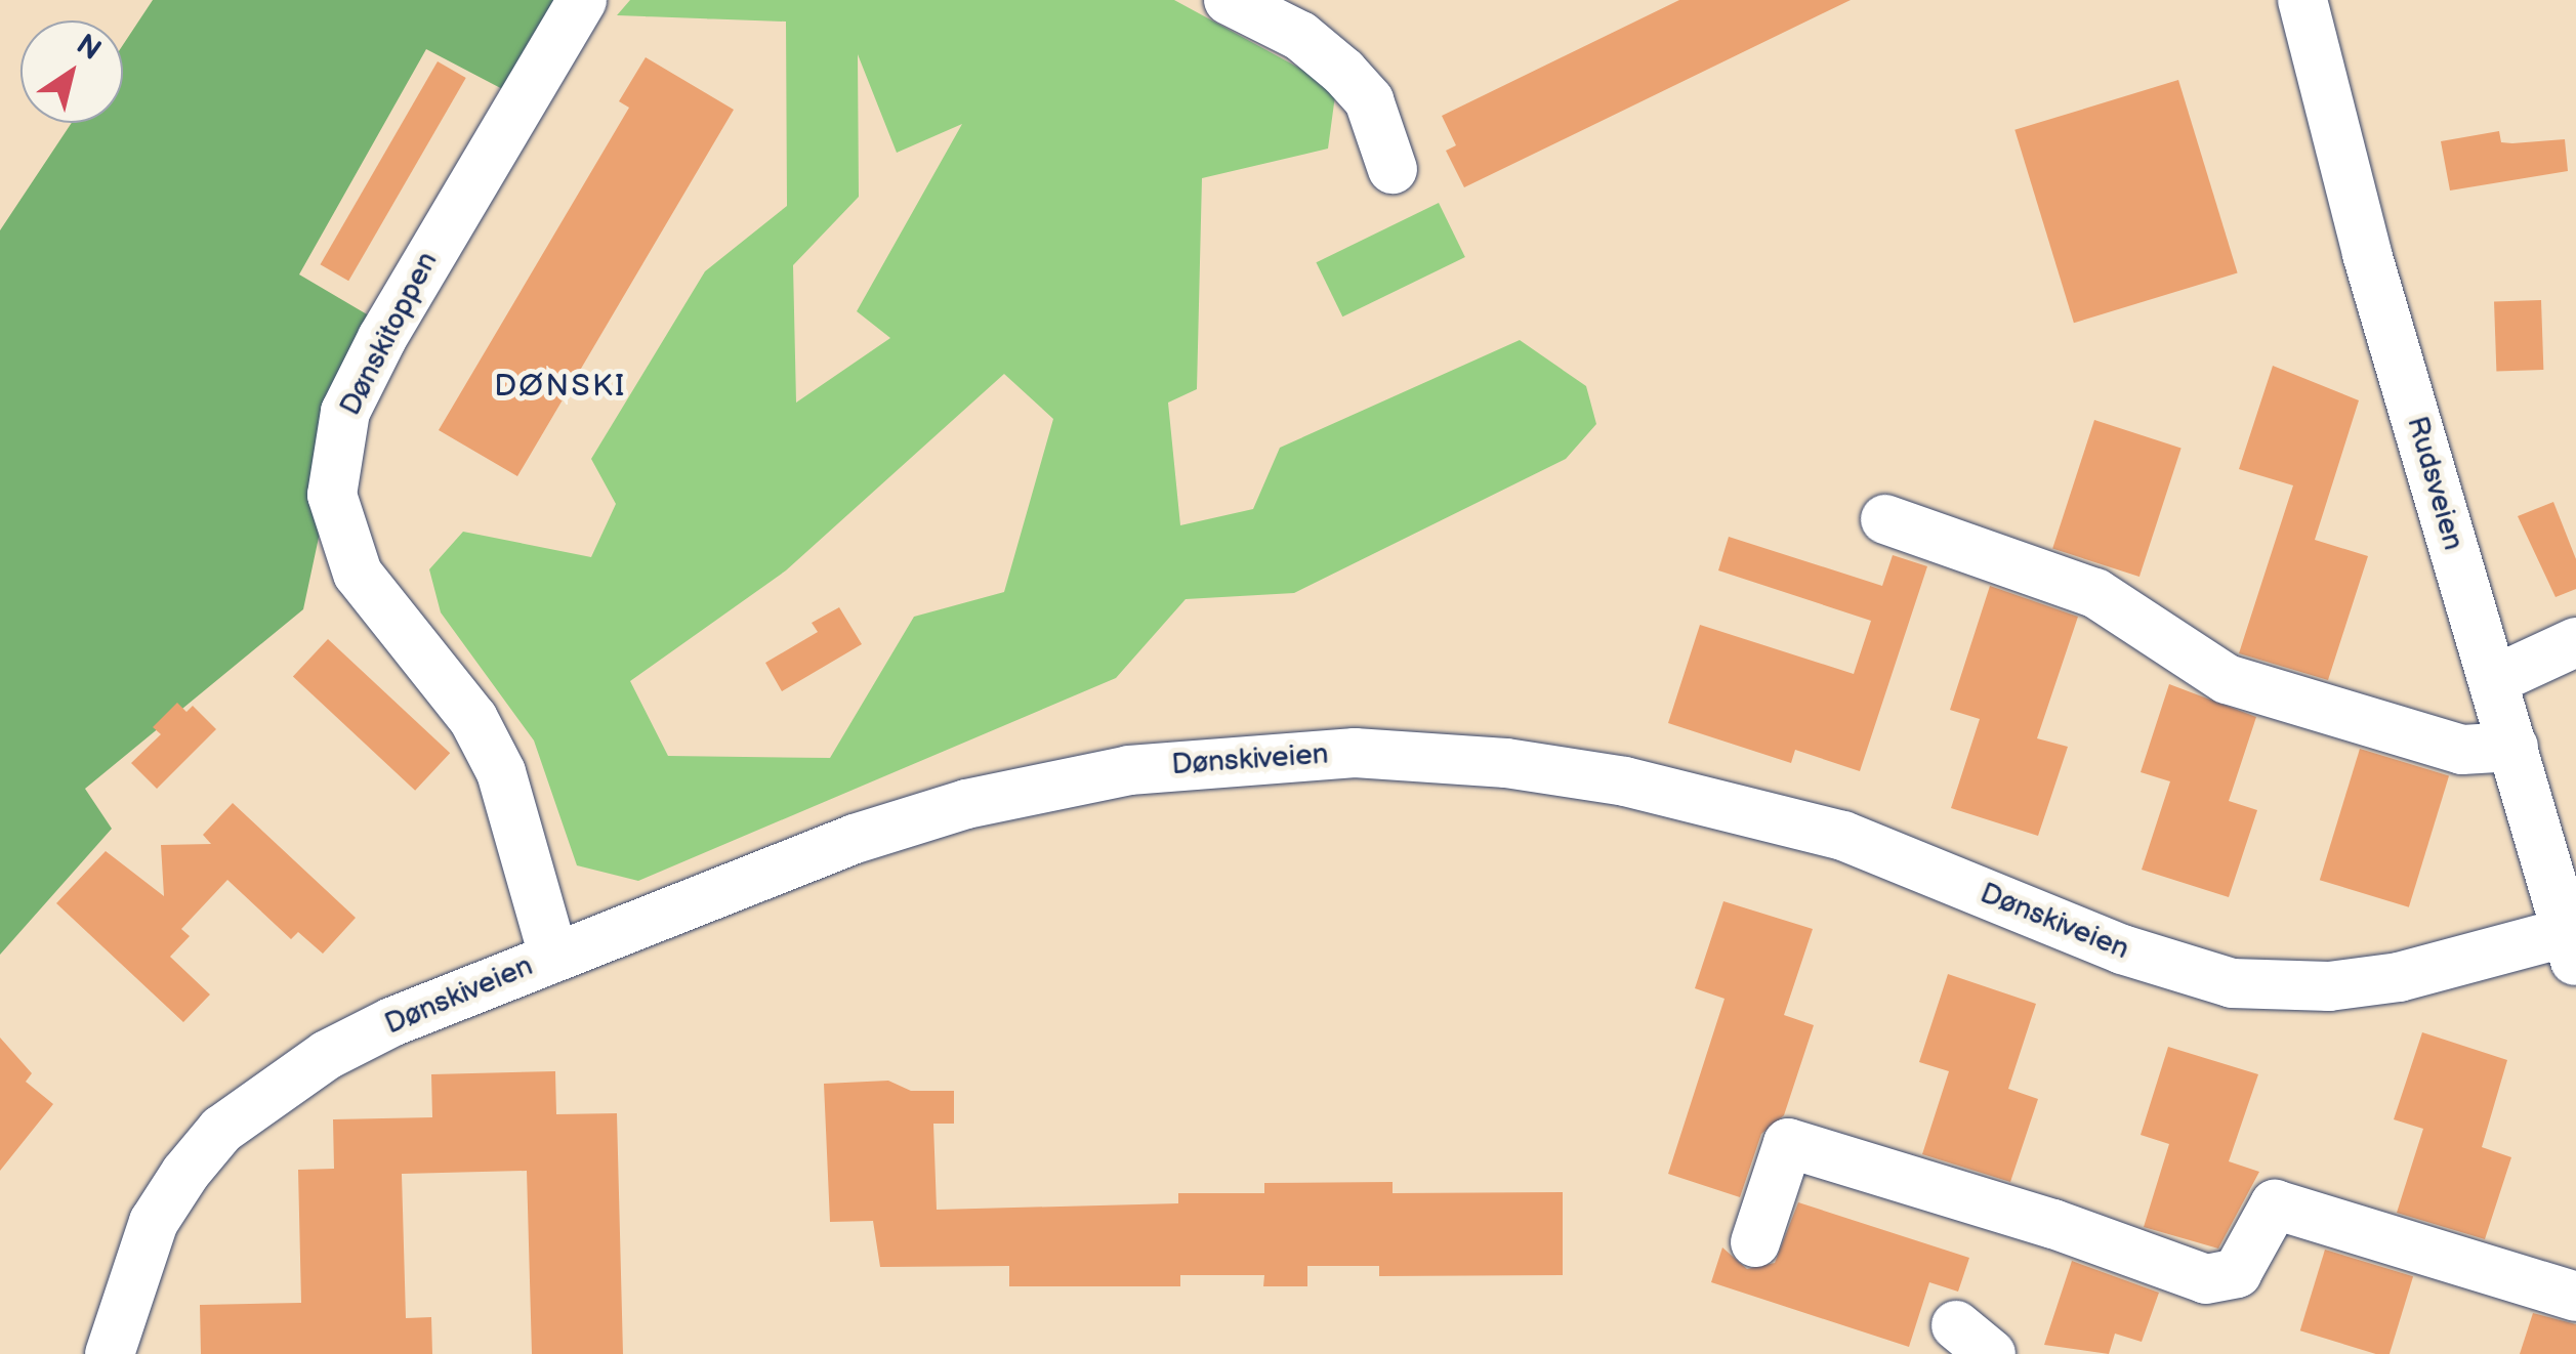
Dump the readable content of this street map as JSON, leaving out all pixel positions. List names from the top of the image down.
{
  "streets": {
    "street": ["Dønskitoppen", "Rudsveien", "Dønskiveien"]
  },
  "crossings": [
    ["Dønskitoppen", "Dønskiveien"],
    ["Rudsveien", "Dønskiveien"]
  ],
  "districts": ["DØNSKI"],
  "north": "top right"
}
